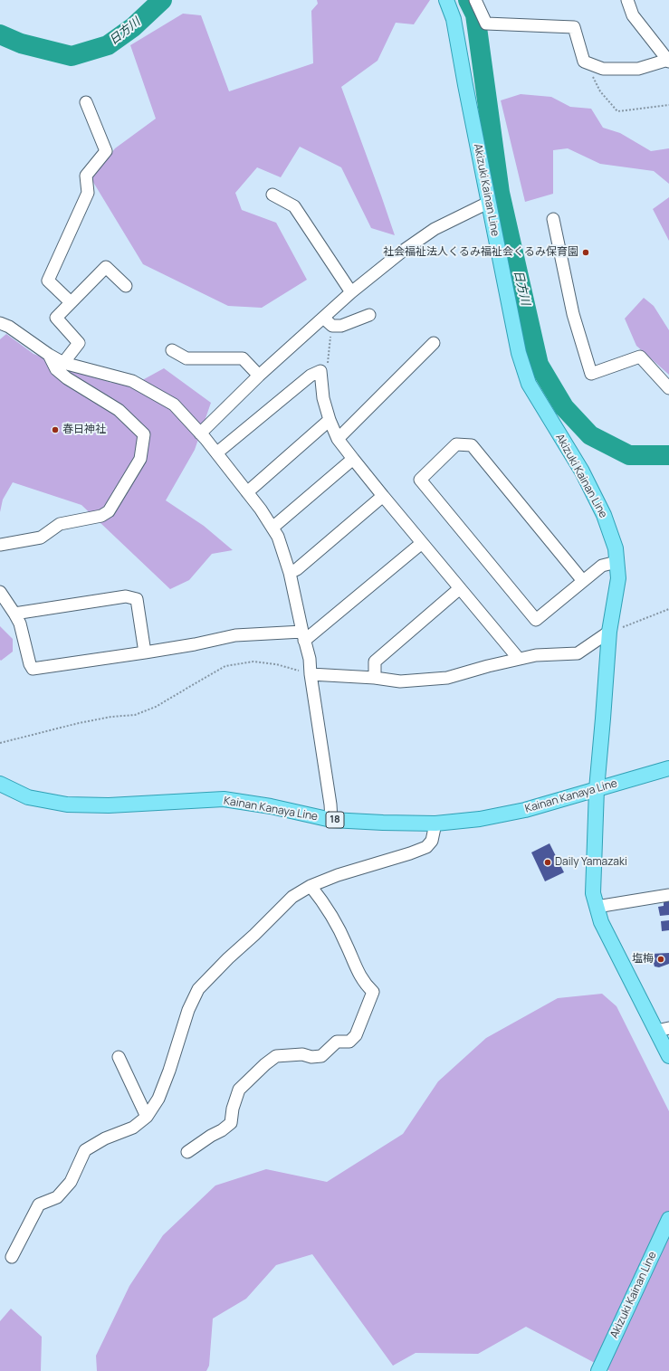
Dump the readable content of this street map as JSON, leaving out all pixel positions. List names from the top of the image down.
{
  "streets": {
    "main road": ["Akizuki Kainan Line", "Kainan Kanaya Line", "18"]
  },
  "crossings": [
    ["Akizuki Kainan Line", "Kainan Kanaya Line"]
  ],
  "water": ["日方川"],
  "places": [
    "社会福祉法人くるみ福祉会くるみ保育園",
    "春日神社",
    "Daily Yamazaki",
    "塩梅"
  ]
}
